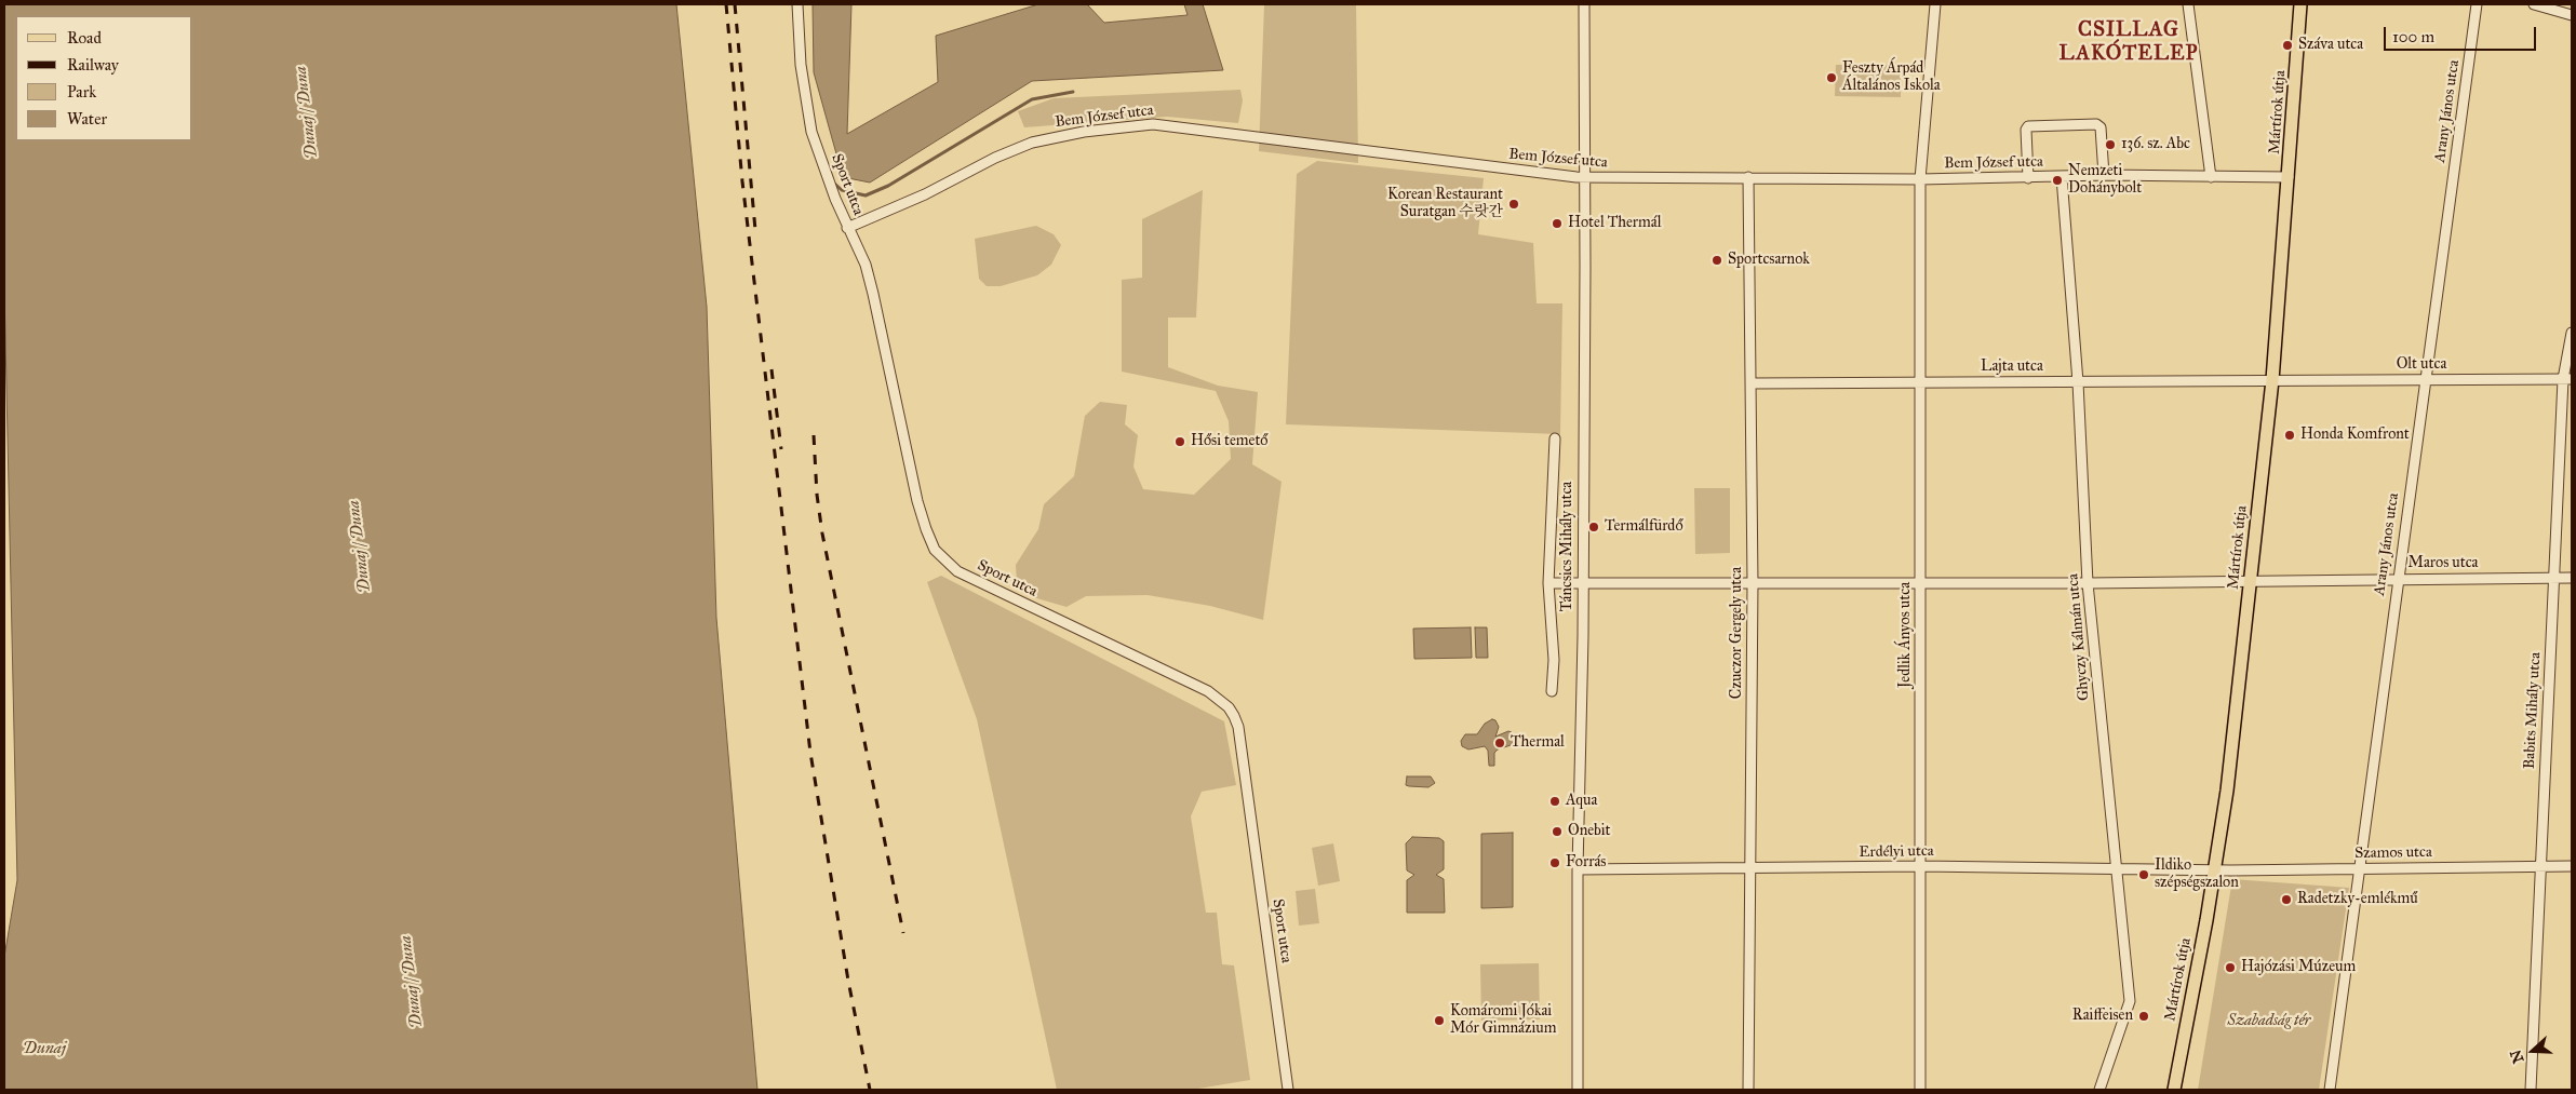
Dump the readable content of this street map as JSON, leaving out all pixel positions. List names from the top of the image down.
{
  "streets": {
    "main road": ["Mártírok útja"],
    "street": [
      "Arany János utca",
      "Bem József utca",
      "Sport utca",
      "Olt utca",
      "Lajta utca",
      "Táncsics Mihály utca",
      "Maros utca",
      "Czuczor Gergely utca",
      "Jedlik Ányos utca",
      "Ghyczy Kálmán utca",
      "Babits Mihály utca",
      "Erdélyi utca",
      "Szamos utca"
    ]
  },
  "crossings": [
    ["Arany János utca", "Olt utca"],
    ["Arany János utca", "Maros utca"],
    ["Arany János utca", "Szamos utca"],
    ["Mártírok útja", "Bem József utca"],
    ["Mártírok útja", "Olt utca"],
    ["Mártírok útja", "Lajta utca"],
    ["Mártírok útja", "Maros utca"],
    ["Mártírok útja", "Erdélyi utca"],
    ["Mártírok útja", "Szamos utca"],
    ["Bem József utca", "Sport utca"],
    ["Bem József utca", "Táncsics Mihály utca"],
    ["Bem József utca", "Czuczor Gergely utca"],
    ["Bem József utca", "Jedlik Ányos utca"],
    ["Bem József utca", "Ghyczy Kálmán utca"],
    ["Olt utca", "Lajta utca"],
    ["Olt utca", "Babits Mihály utca"],
    ["Lajta utca", "Czuczor Gergely utca"],
    ["Lajta utca", "Jedlik Ányos utca"],
    ["Lajta utca", "Ghyczy Kálmán utca"],
    ["Táncsics Mihály utca", "Maros utca"],
    ["Táncsics Mihály utca", "Erdélyi utca"],
    ["Maros utca", "Czuczor Gergely utca"],
    ["Maros utca", "Jedlik Ányos utca"],
    ["Maros utca", "Ghyczy Kálmán utca"],
    ["Maros utca", "Babits Mihály utca"],
    ["Czuczor Gergely utca", "Erdélyi utca"],
    ["Jedlik Ányos utca", "Erdélyi utca"],
    ["Ghyczy Kálmán utca", "Erdélyi utca"],
    ["Babits Mihály utca", "Szamos utca"],
    ["Erdélyi utca", "Szamos utca"]
  ],
  "districts": ["CSILLAG LAKÓTELEP"],
  "water": ["Dunaj / Duna", "Dunaj"],
  "parks": ["Szabadság tér"],
  "places": [
    "Száva utca",
    "Feszty Árpád Általános Iskola",
    "136. sz. Abc",
    "Nemzeti Dohánybolt",
    "Korean Restaurant Suratgan 수랏간",
    "Hotel Thermál",
    "Sportcsarnok",
    "Honda Komfront",
    "Hősi temető",
    "Termálfürdő",
    "Thermal",
    "Aqua",
    "Onebit",
    "Forrás",
    "Ildiko szépségszalon",
    "Radetzky-emlékmű",
    "Hajózási Múzeum",
    "Raiffeisen",
    "Komáromi Jókai Mór Gimnázium"
  ],
  "legend": [
    "Road",
    "Railway",
    "Park",
    "Water"
  ],
  "scale_bar": "100 m",
  "north": "left"
}
